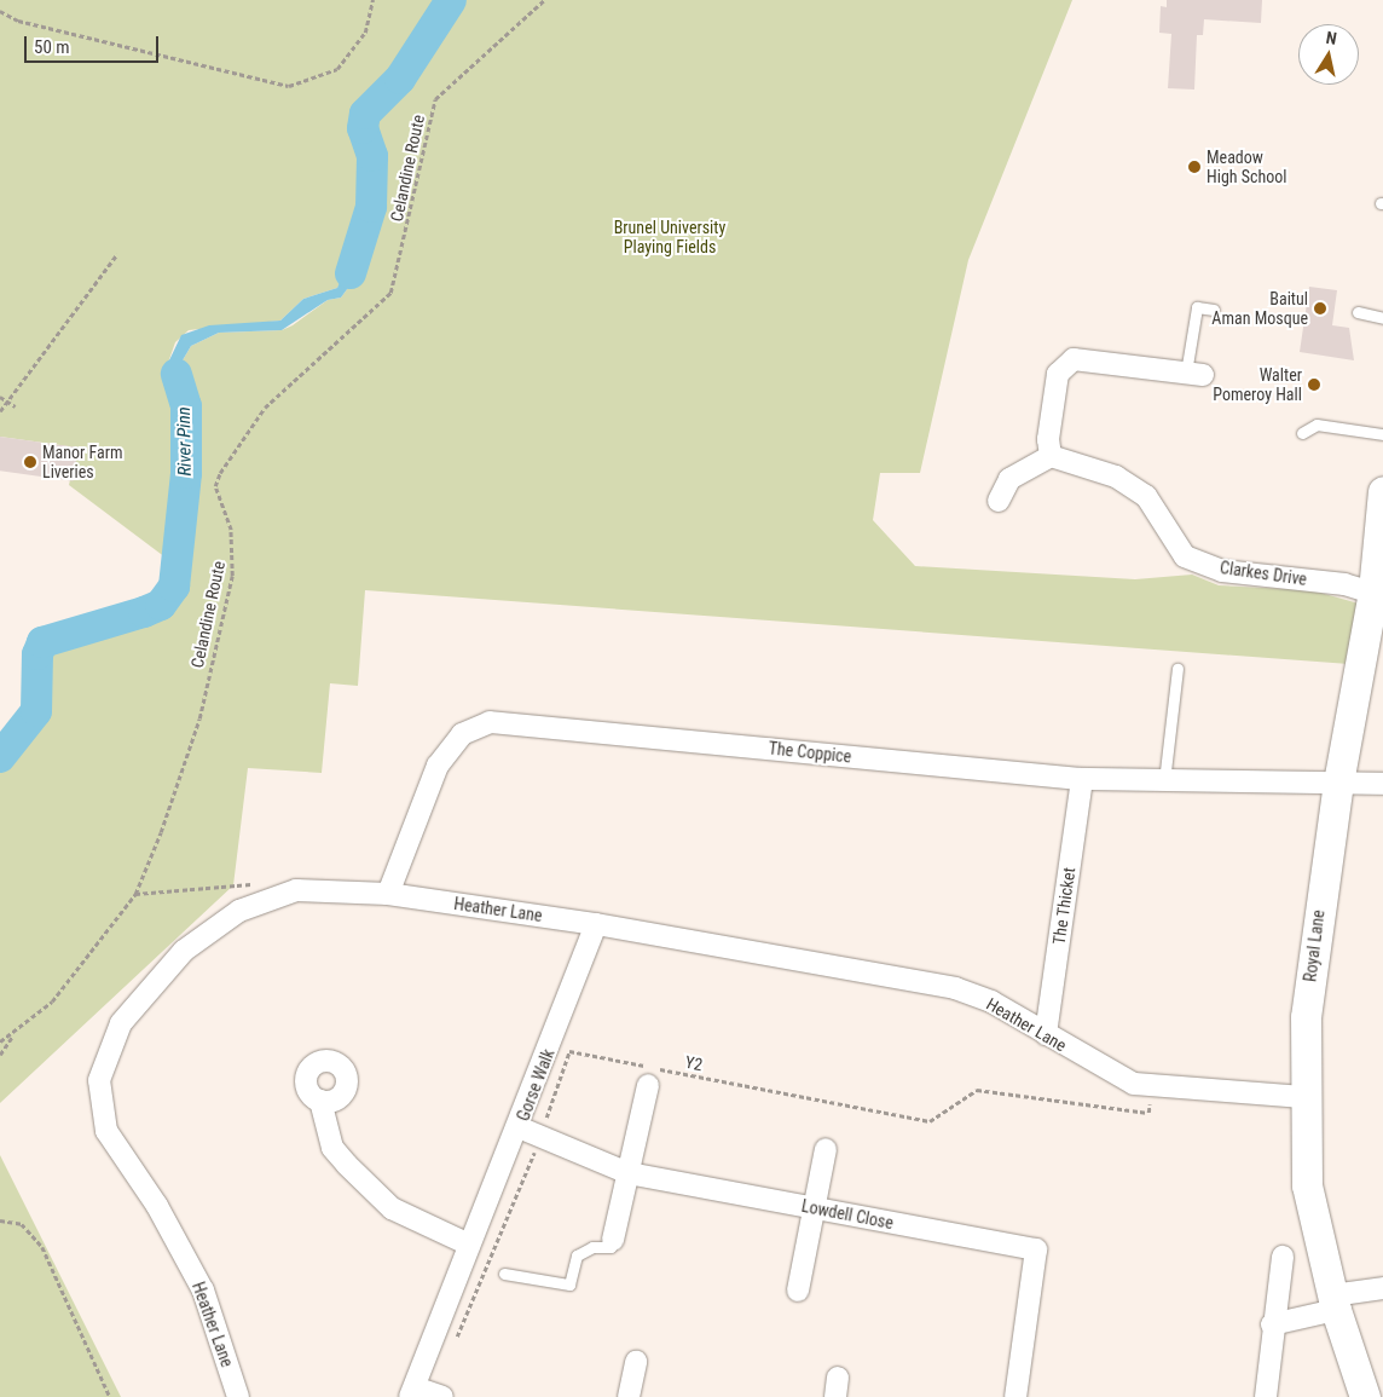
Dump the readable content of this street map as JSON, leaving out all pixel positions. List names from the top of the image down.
{
  "streets": {
    "street": [
      "Clarkes Drive",
      "The Coppice",
      "The Thicket",
      "Heather Lane",
      "Royal Lane",
      "Gorse Walk",
      "Lowdell Close"
    ],
    "path": ["Celandine Route", "Y2"]
  },
  "crossings": [
    ["Clarkes Drive", "Royal Lane"],
    ["The Coppice", "The Thicket"],
    ["The Coppice", "Heather Lane"],
    ["The Coppice", "Royal Lane"],
    ["The Thicket", "Heather Lane"],
    ["Heather Lane", "Royal Lane"],
    ["Heather Lane", "Y2"],
    ["Heather Lane", "Gorse Walk"],
    ["Y2", "Lowdell Close"],
    ["Gorse Walk", "Lowdell Close"]
  ],
  "water": ["River Pinn"],
  "parks": ["Brunel University Playing Fields"],
  "places": [
    "Meadow High School",
    "Baitul Aman Mosque",
    "Walter Pomeroy Hall",
    "Manor Farm Liveries"
  ],
  "scale_bar": "50 m",
  "north": "top"
}
